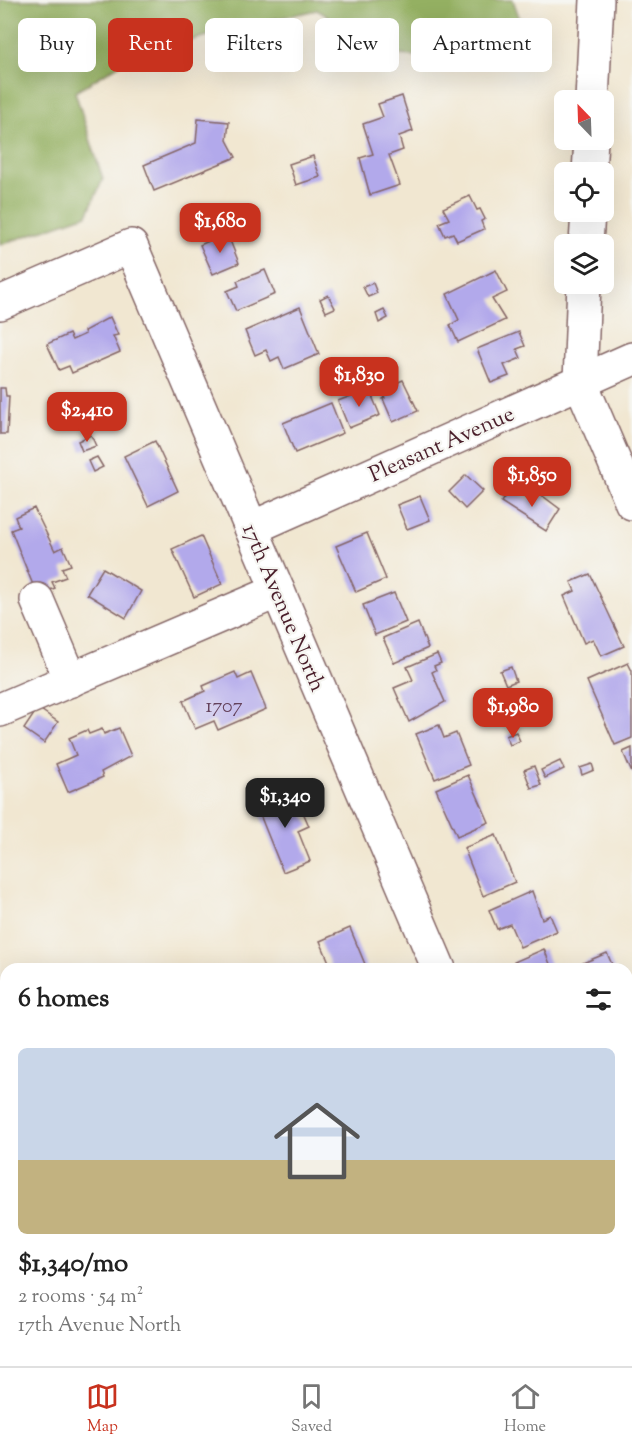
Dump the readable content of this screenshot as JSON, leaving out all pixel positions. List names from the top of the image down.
{
  "streets": {
    "street": ["Pleasant Avenue", "17th Avenue North"]
  },
  "crossings": [
    ["Pleasant Avenue", "17th Avenue North"]
  ],
  "house_numbers": ["1707"],
  "north": "top left",
  "page": {
    "chip": [
      "Buy",
      "Rent",
      "Filters",
      "New",
      "Apartment"
    ],
    "price": [
      "$1,680",
      "$1,830",
      "$2,410",
      "$1,850",
      "$1,980",
      "$1,340"
    ],
    "heading": "6 homes",
    "list": [
      {
        "name": "$1,340/mo",
        "note": "2 rooms · 54 m² · 17th Avenue North"
      }
    ],
    "tabs": ["Map", "Saved", "Home"]
  }
}
